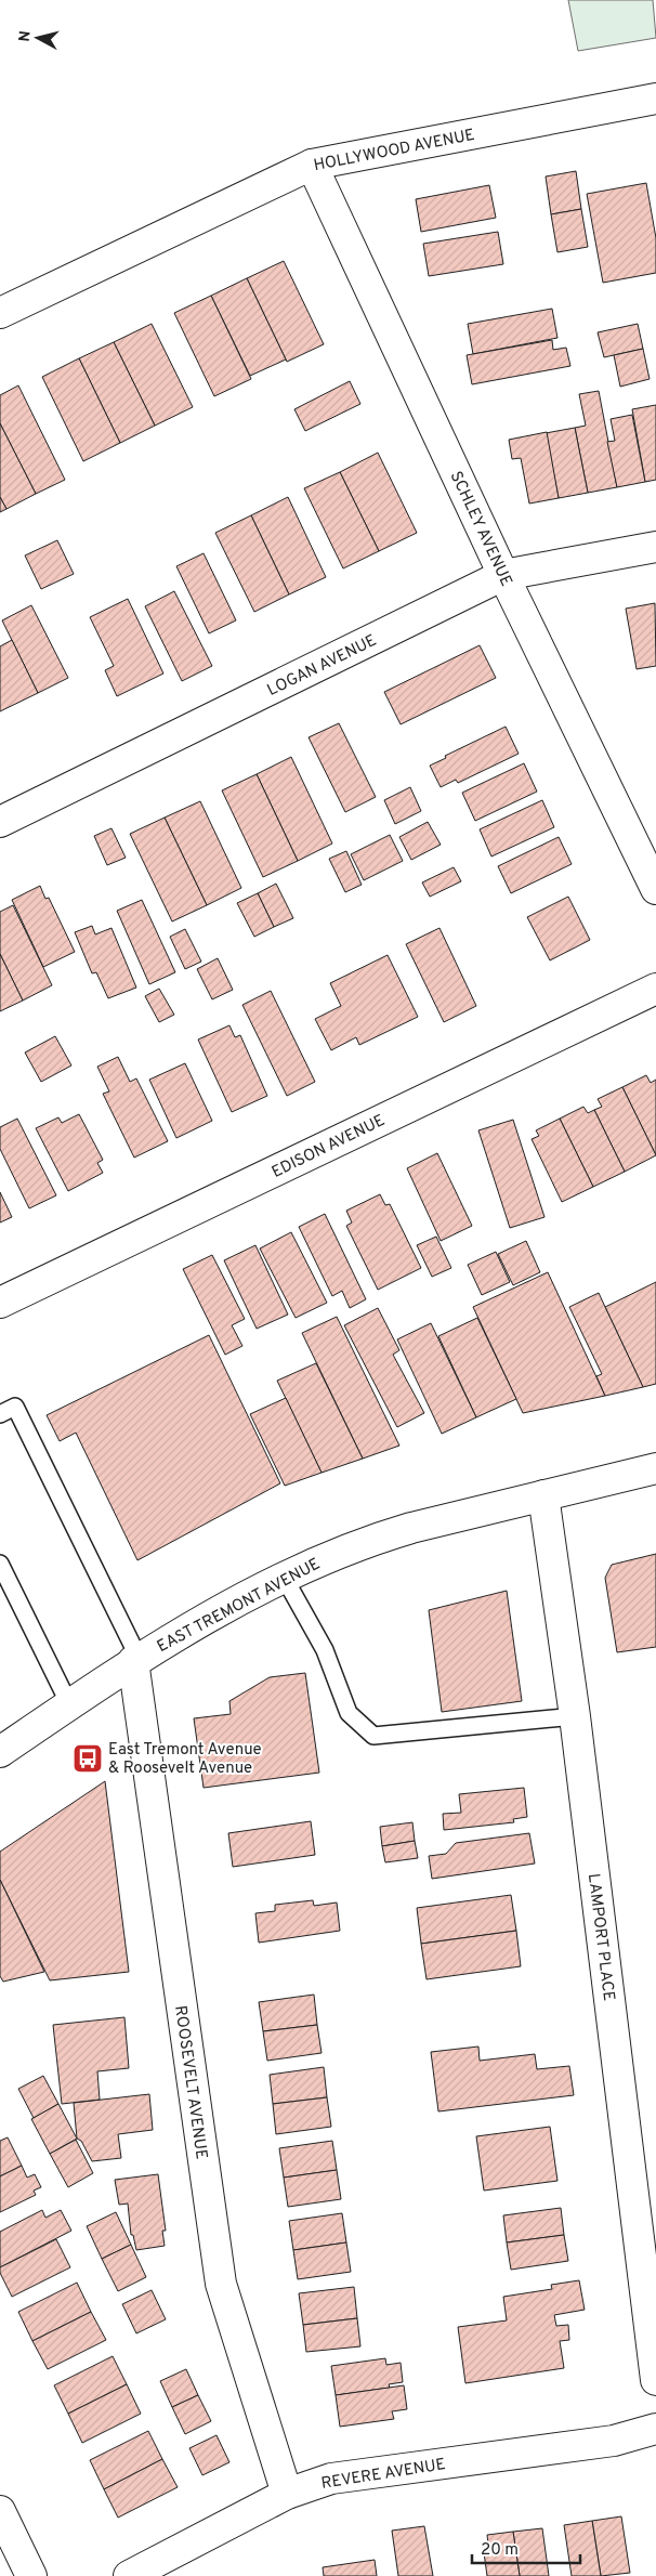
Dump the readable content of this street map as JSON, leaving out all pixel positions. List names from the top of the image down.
{
  "streets": {
    "street": [
      "HOLLYWOOD AVENUE",
      "SCHLEY AVENUE",
      "LOGAN AVENUE",
      "EDISON AVENUE",
      "EAST TREMONT AVENUE",
      "LAMPORT PLACE",
      "ROOSEVELT AVENUE",
      "REVERE AVENUE"
    ]
  },
  "crossings": [
    ["HOLLYWOOD AVENUE", "SCHLEY AVENUE"],
    ["SCHLEY AVENUE", "LOGAN AVENUE"],
    ["EAST TREMONT AVENUE", "LAMPORT PLACE"],
    ["EAST TREMONT AVENUE", "ROOSEVELT AVENUE"],
    ["ROOSEVELT AVENUE", "REVERE AVENUE"]
  ],
  "places": {
    "bus stop": ["East Tremont Avenue & Roosevelt Avenue"]
  },
  "scale_bar": "20 m",
  "north": "left"
}
